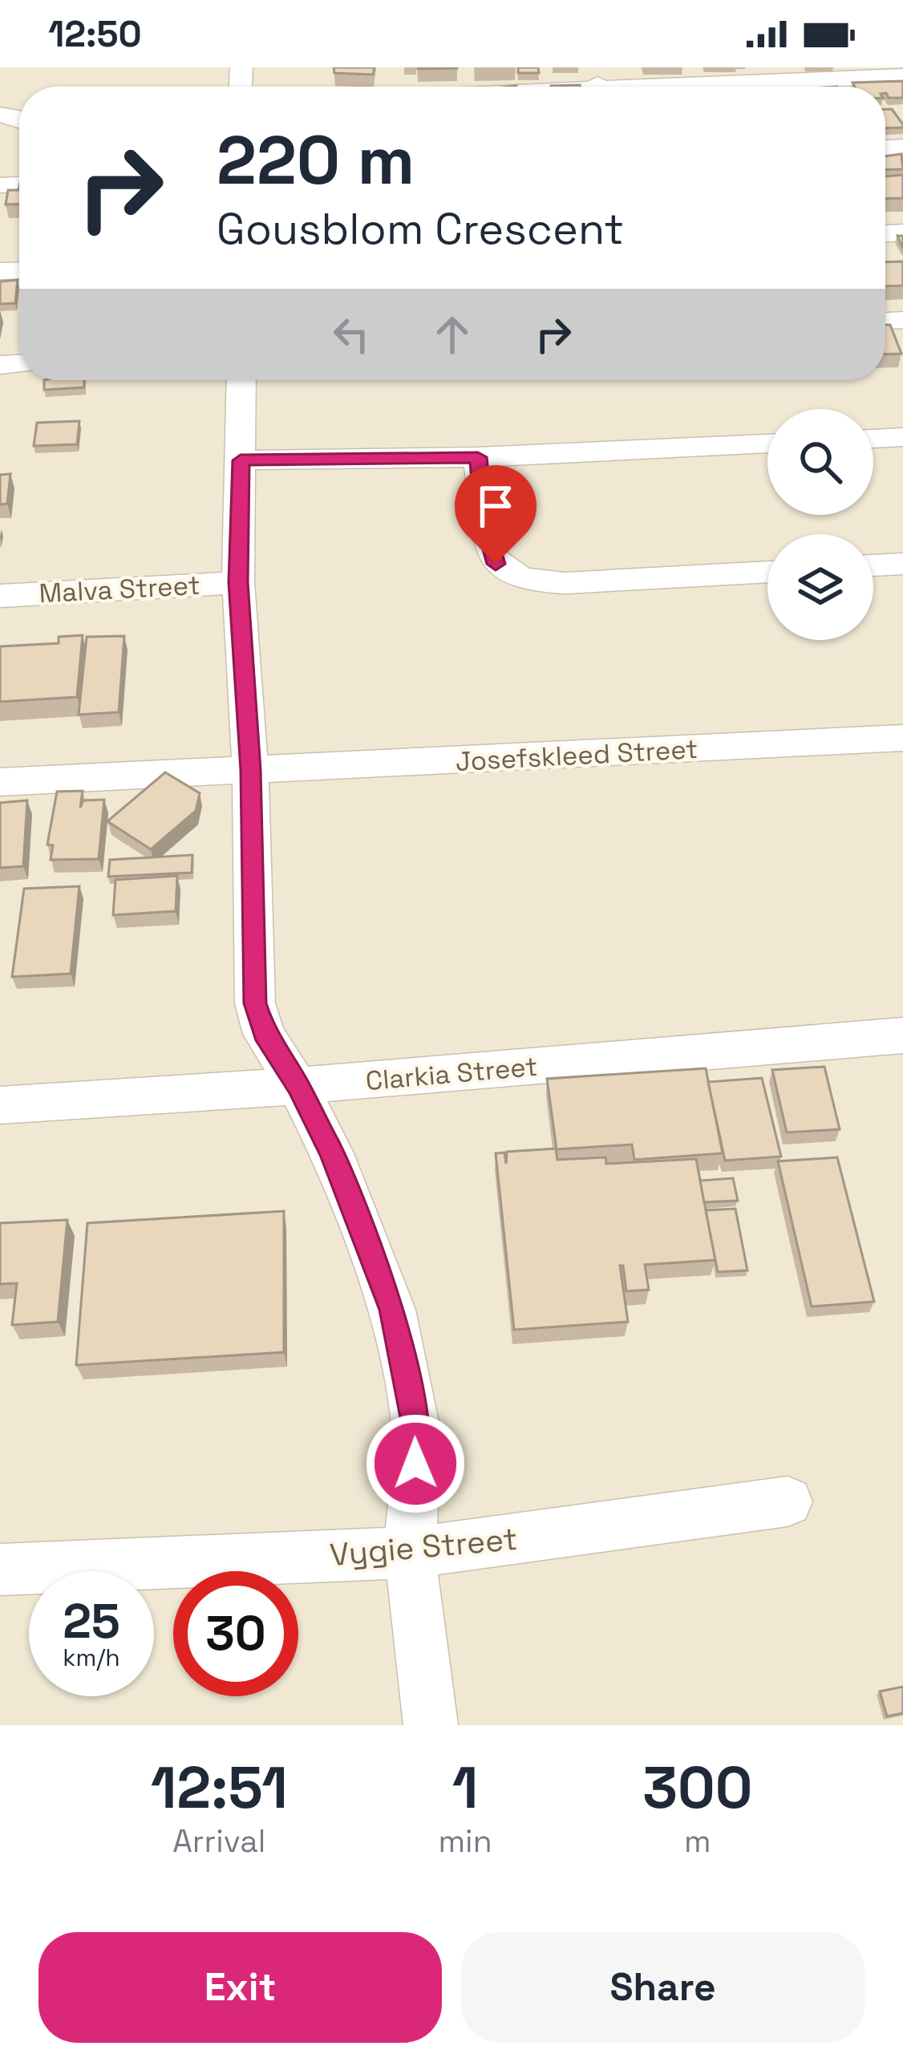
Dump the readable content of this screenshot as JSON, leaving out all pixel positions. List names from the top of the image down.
{
  "streets": {
    "street": [
      "Malva Street",
      "Josefskleed Street",
      "Clarkia Street",
      "Vygie Street"
    ]
  },
  "page": {
    "status": "12:50",
    "turn": ["220 m", "Gousblom Crescent"],
    "speed": "25 km/h",
    "limit": "30",
    "eta": [
      "12:51",
      "Arrival",
      "1",
      "min",
      "300",
      "m"
    ],
    "buttons": ["Exit", "Share"]
  }
}
